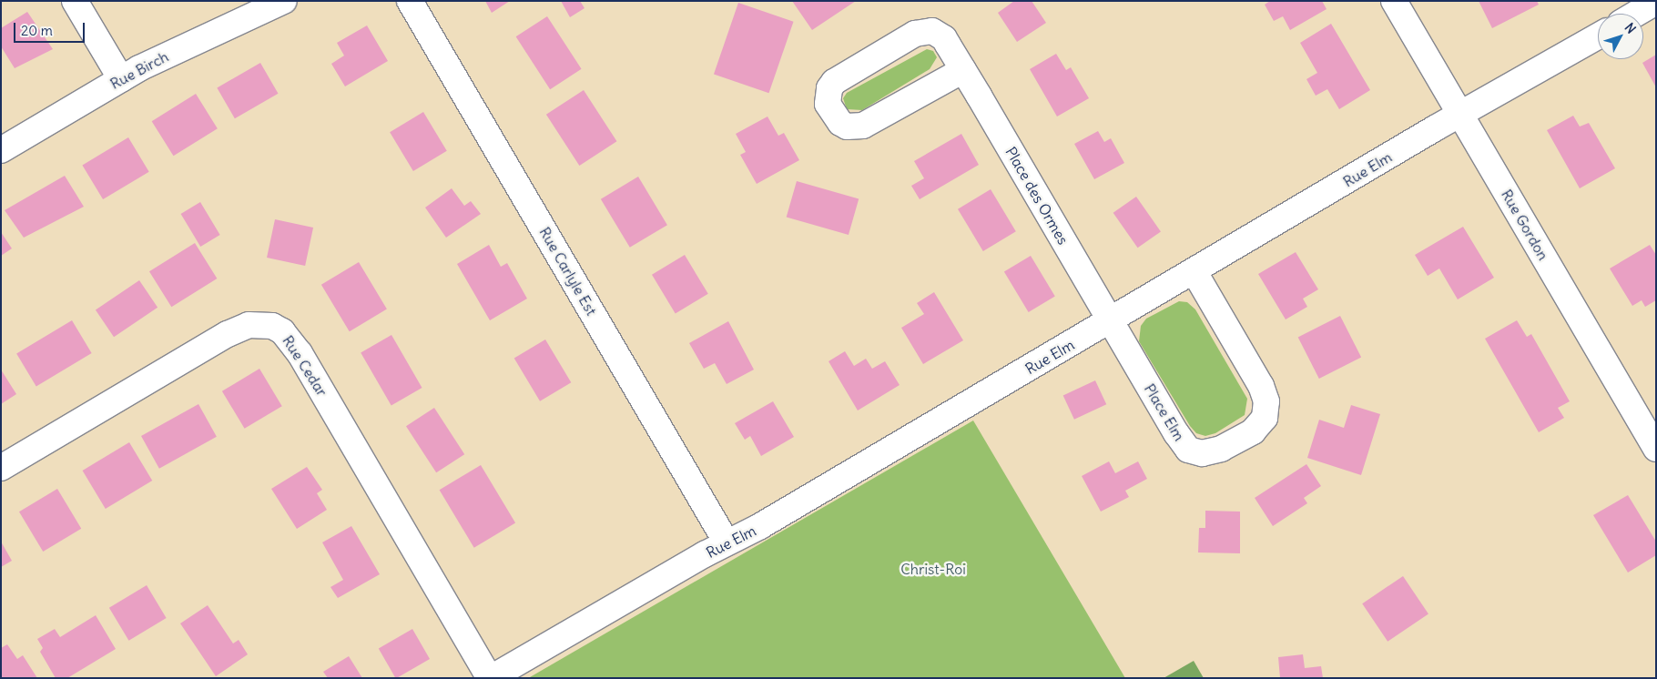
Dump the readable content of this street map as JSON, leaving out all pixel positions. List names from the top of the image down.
{
  "streets": {
    "street": [
      "Rue Birch",
      "Rue Elm",
      "Place des Ormes",
      "Rue Gordon",
      "Rue Carlyle Est",
      "Rue Cedar",
      "Place Elm"
    ]
  },
  "crossings": [
    ["Rue Elm", "Place des Ormes"],
    ["Rue Elm", "Rue Gordon"],
    ["Rue Elm", "Rue Carlyle Est"],
    ["Rue Elm", "Rue Cedar"],
    ["Rue Elm", "Place Elm"],
    ["Place des Ormes", "Place Elm"]
  ],
  "parks": ["Christ-Roi"],
  "scale_bar": "20 m",
  "north": "top right"
}
